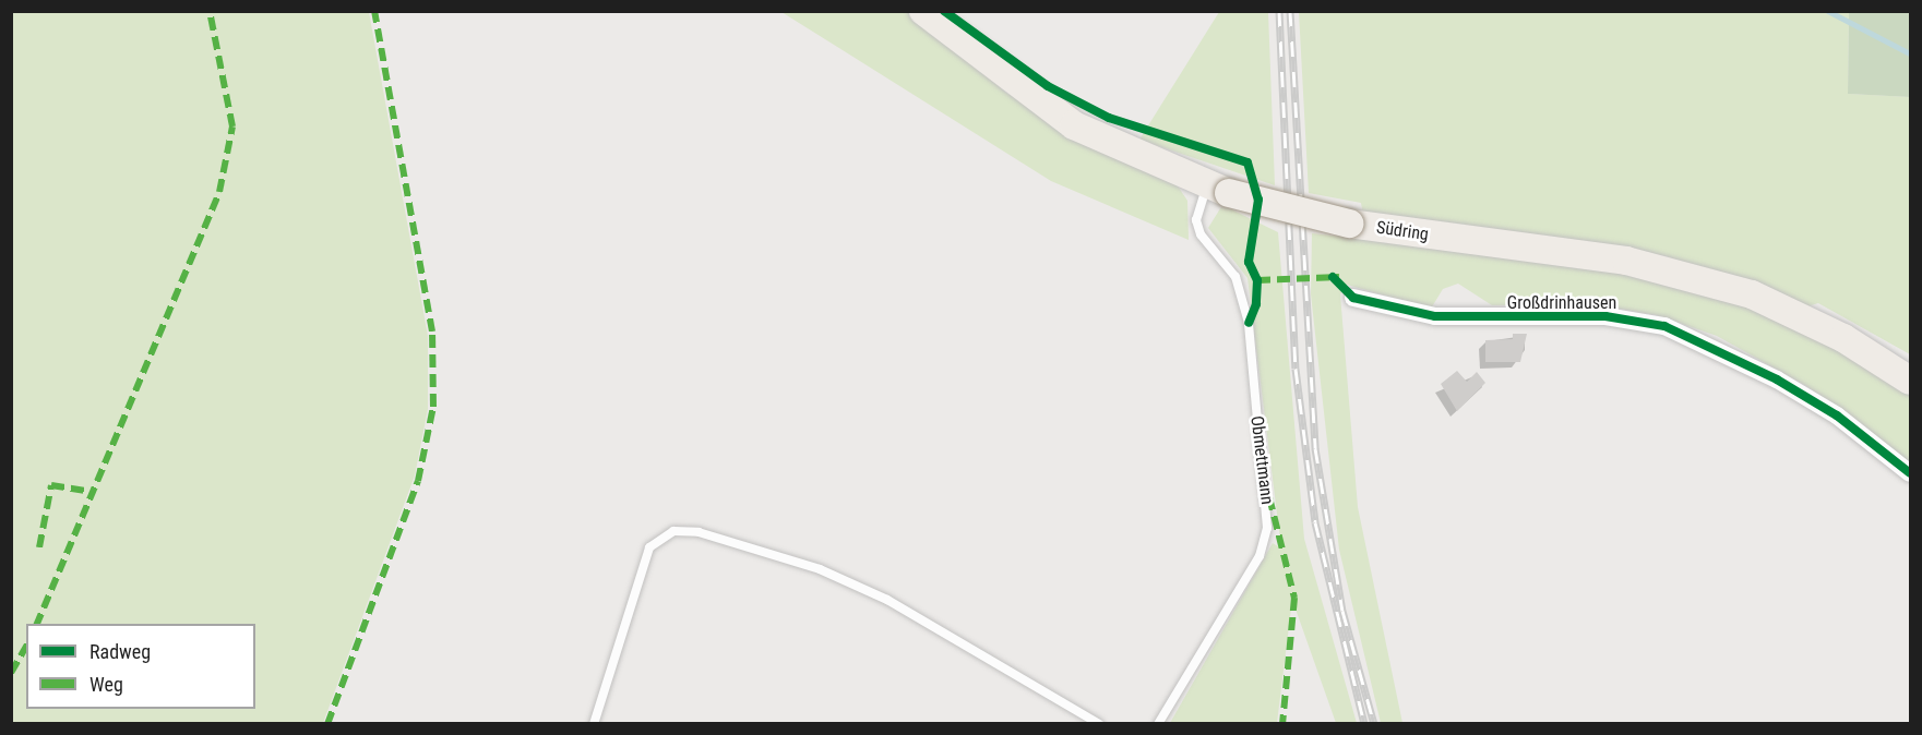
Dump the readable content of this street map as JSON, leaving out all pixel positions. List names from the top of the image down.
{
  "streets": {
    "main road": ["Südring"],
    "street": ["Großdrinhausen"],
    "lane": ["Obmettmann"]
  },
  "crossings": [
    ["Südring", "Obmettmann"]
  ],
  "legend": ["Radweg", "Weg"]
}
